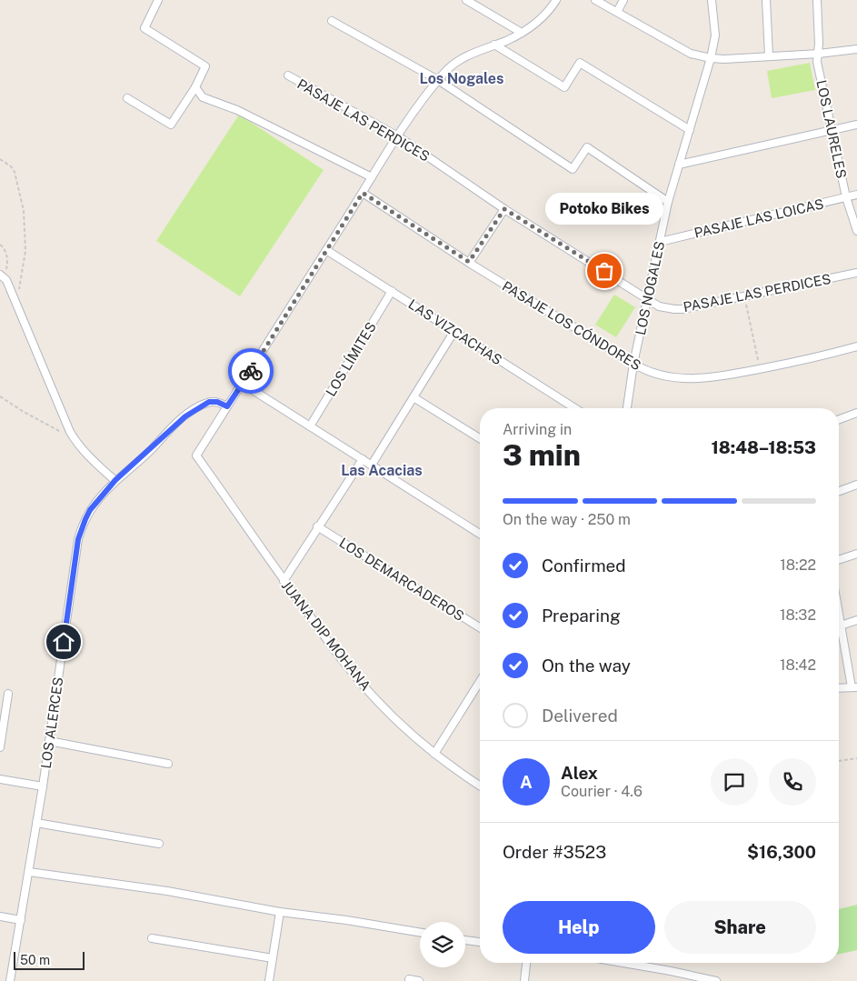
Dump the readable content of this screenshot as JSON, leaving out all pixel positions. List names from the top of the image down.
{
  "streets": {
    "street": [
      "PASAJE LAS PERDICES",
      "LOS LAURELES",
      "PASAJE LAS LOICAS",
      "LOS NOGALES",
      "PASAJE LOS CÓNDORES",
      "LAS VIZCACHAS",
      "LOS LÍMITES",
      "LOS DEMARCADEROS",
      "JUANA DIP MOHANA",
      "LOS ALERCES"
    ]
  },
  "crossings": [
    ["PASAJE LAS PERDICES", "LOS NOGALES"],
    ["LOS LAURELES", "PASAJE LAS LOICAS"],
    ["PASAJE LAS LOICAS", "LOS NOGALES"],
    ["LOS NOGALES", "PASAJE LOS CÓNDORES"],
    ["LAS VIZCACHAS", "LOS LÍMITES"],
    ["JUANA DIP MOHANA", "LOS ALERCES"]
  ],
  "districts": ["Los Nogales", "Las Acacias"],
  "places": ["Potoko Bikes"],
  "scale_bar": "50 m",
  "page": {
    "bubble": "Potoko Bikes",
    "heading": ["3 min", "Arriving in", "18:48–18:53"],
    "panel": [
      "Alex",
      "Courier · 4.6",
      "Order #3523",
      "$16,300"
    ],
    "bar": "On the way · 250 m",
    "list": [
      ["Confirmed", "18:22"],
      ["Preparing", "18:32"],
      ["On the way", "18:42"],
      "Delivered"
    ],
    "round": "A",
    "buttons": ["Help", "Share"],
    "scale": "50 m"
  }
}
